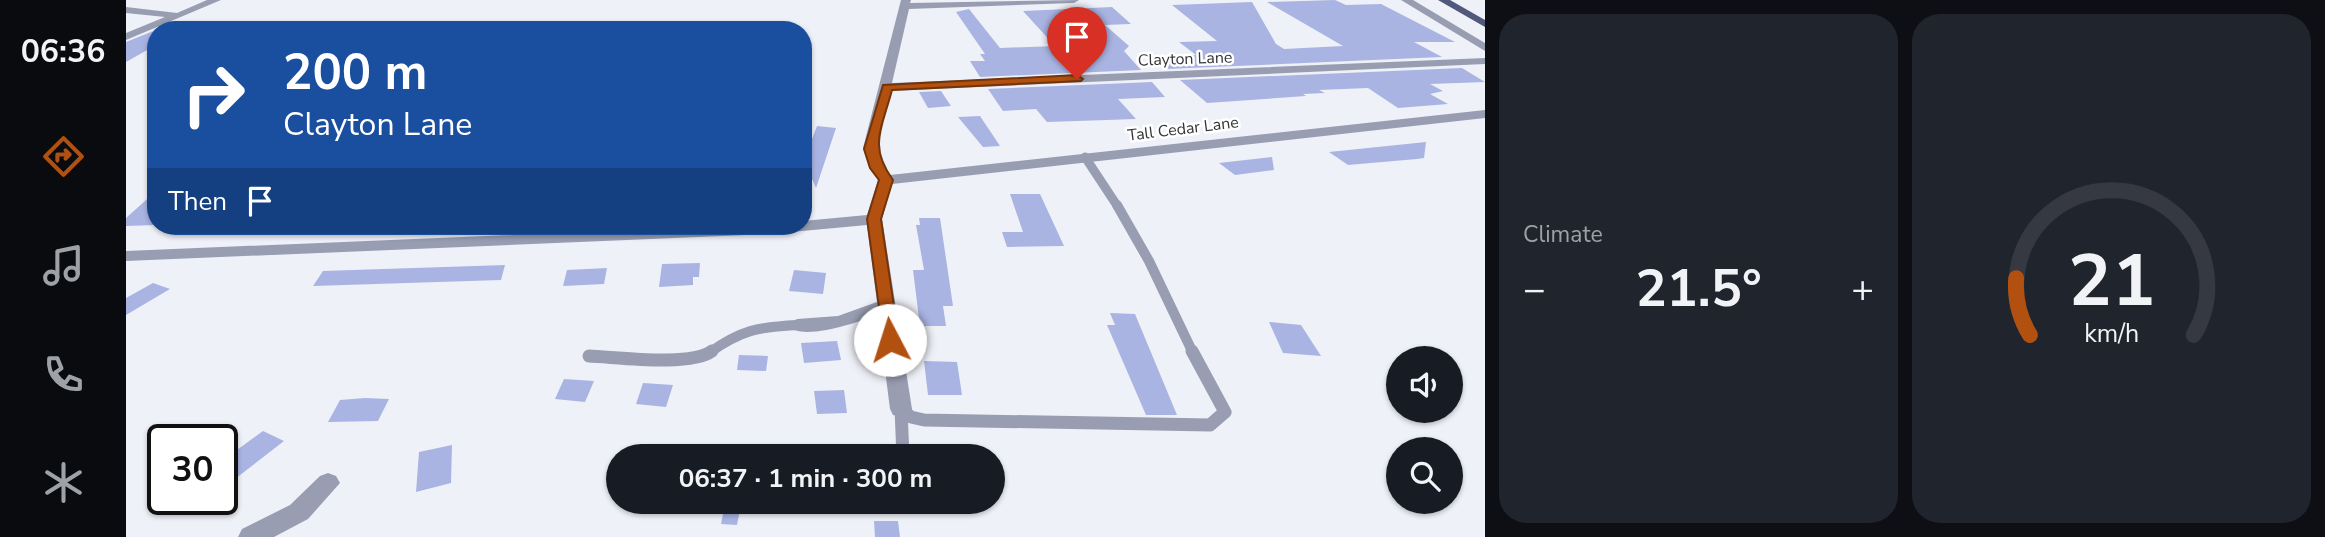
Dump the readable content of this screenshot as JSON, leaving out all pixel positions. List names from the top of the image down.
{
  "streets": {
    "street": ["Clayton Lane", "Tall Cedar Lane"]
  },
  "page": {
    "tabs": "06:36",
    "tile": "Climate",
    "turn": ["200 m", "Clayton Lane"],
    "then": "Then",
    "heat": ["−", "21.5°", "+"],
    "limit": "30",
    "trip": "06:37 · 1 min · 300 m",
    "gauge": ["21", "km/h"]
  }
}
